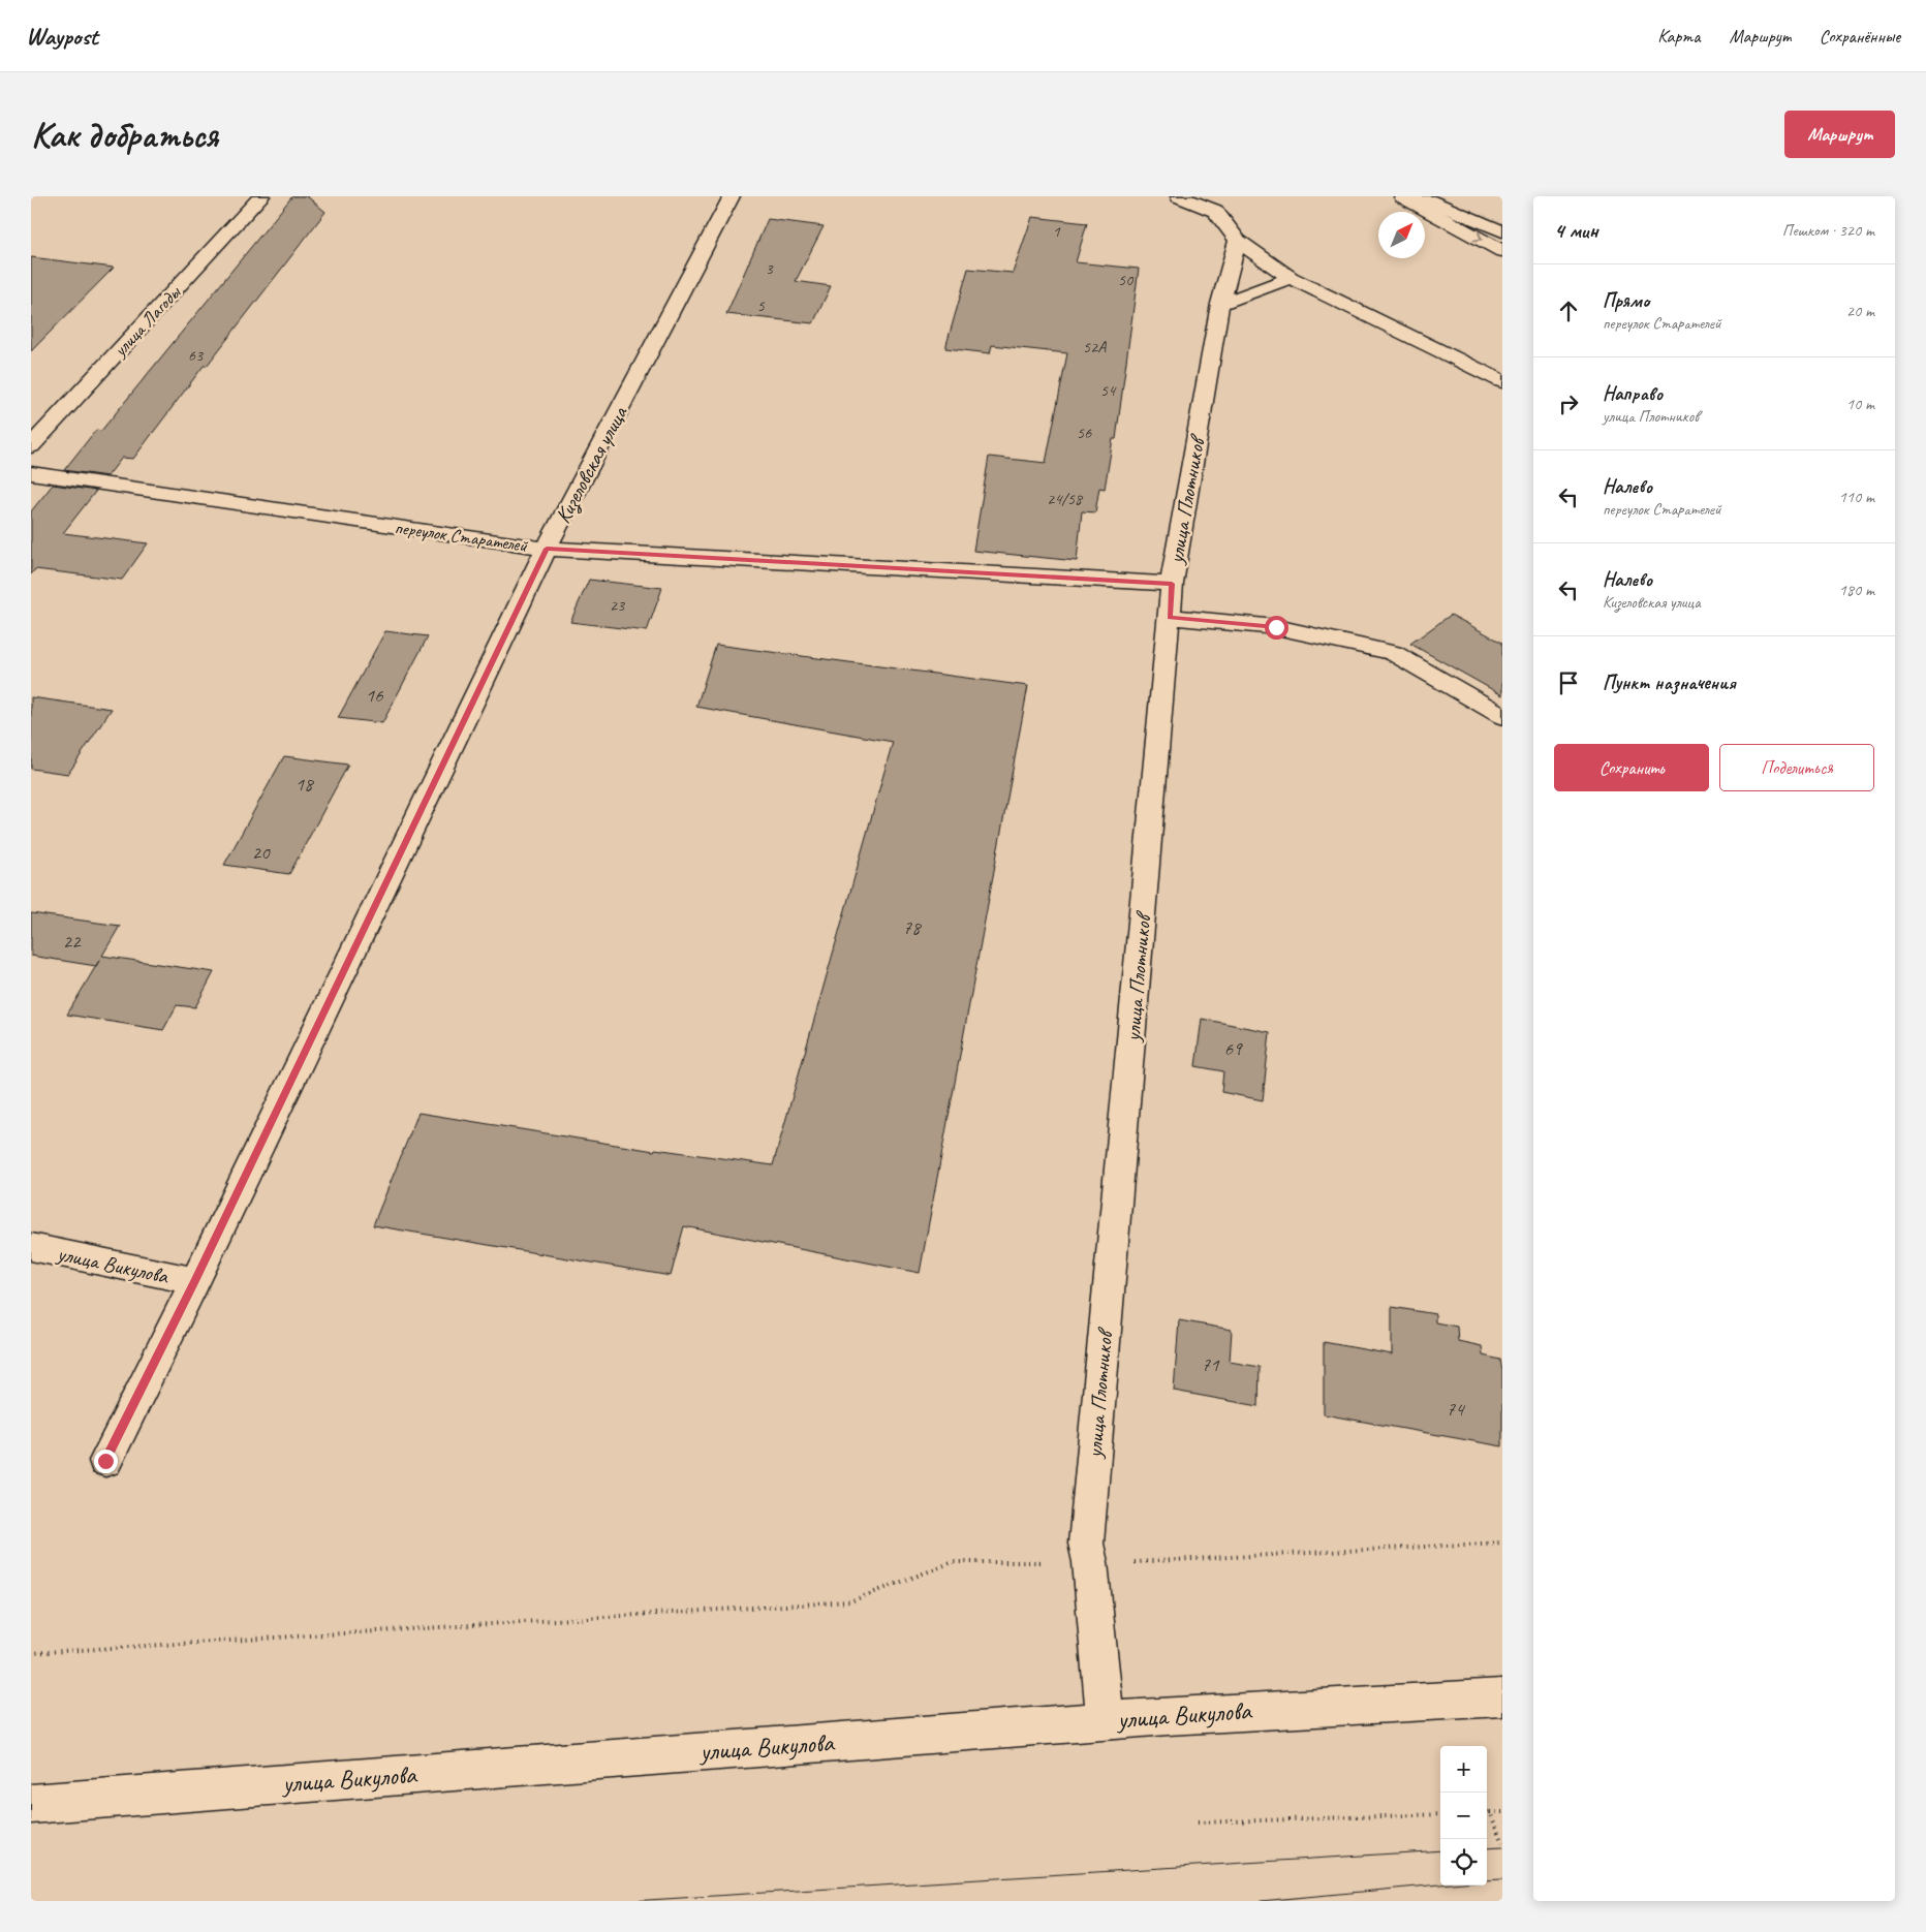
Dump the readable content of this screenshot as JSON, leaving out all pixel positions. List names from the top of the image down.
{
  "streets": {
    "street": [
      "улица Лагоды",
      "Кизеловская улица",
      "улица Плотников",
      "переулок Старателей",
      "улица Викулова"
    ]
  },
  "crossings": [
    ["Кизеловская улица", "переулок Старателей"],
    ["Кизеловская улица", "улица Викулова"],
    ["улица Плотников", "переулок Старателей"],
    ["улица Плотников", "улица Викулова"]
  ],
  "house_numbers": [
    "1",
    "3",
    "50",
    "5",
    "52А",
    "63",
    "54",
    "56",
    "24/58",
    "23",
    "16",
    "18",
    "20",
    "78",
    "22",
    "69",
    "71",
    "74"
  ],
  "north": "top right",
  "page": {
    "header": "Waypost",
    "nav": ["Карта", "Маршрут", "Сохранённые"],
    "buttons": [
      "Маршрут",
      ["Сохранить", "Поделиться"]
    ],
    "title": "Как добраться",
    "heading": ["4 мин", "Пешком · 320 m"],
    "list": [
      ["Прямо", "переулок Старателей", "20 m"],
      ["Направо", "улица Плотников", "10 m"],
      ["Налево", "переулок Старателей", "110 m"],
      ["Налево", "Кизеловская улица", "180 m"],
      "Пункт назначения"
    ],
    "map_buttons": ["+", "−"]
  }
}
